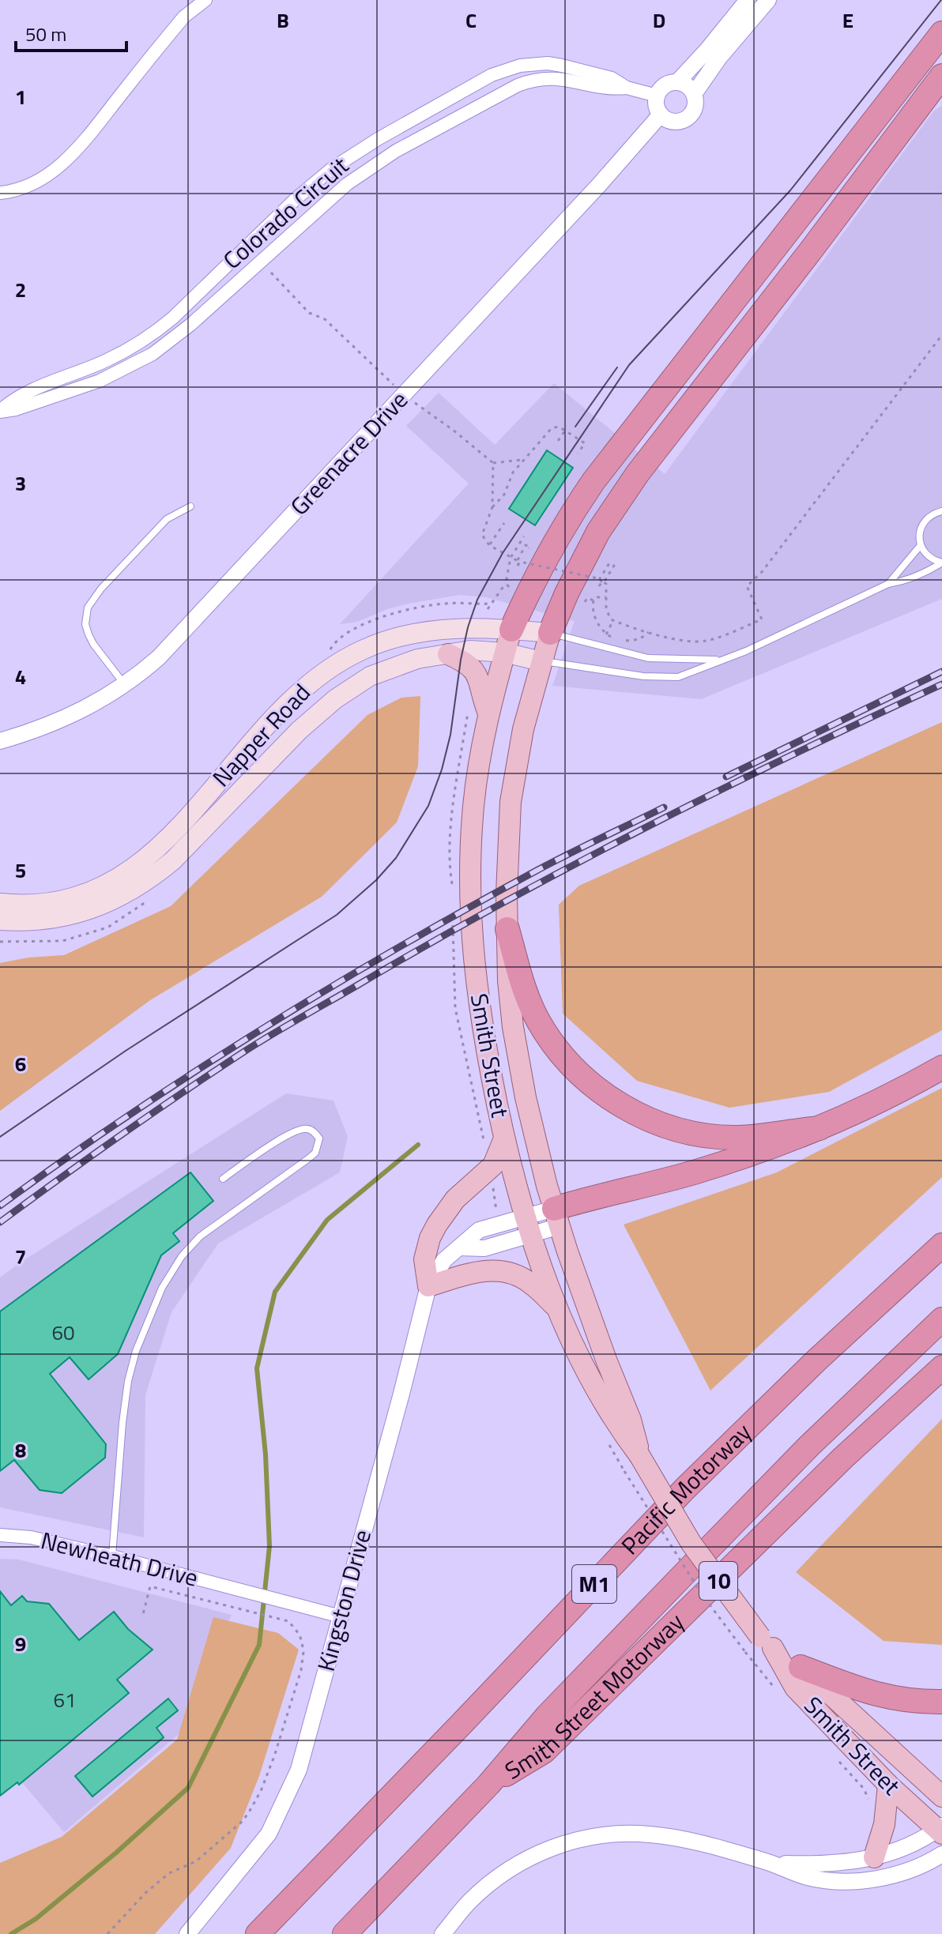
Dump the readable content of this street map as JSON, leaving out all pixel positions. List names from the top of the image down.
{
  "streets": {
    "highway": [
      "Pacific Motorway",
      "10",
      "M1",
      "Smith Street Motorway"
    ],
    "main road": ["Napper Road", "Smith Street"],
    "street": [
      "Colorado Circuit",
      "Greenacre Drive",
      "Newheath Drive",
      "Kingston Drive"
    ]
  },
  "crossings": [
    ["Colorado Circuit", "Greenacre Drive"],
    ["Napper Road", "Smith Street"],
    ["Smith Street", "Kingston Drive"],
    ["Newheath Drive", "Kingston Drive"],
    ["M1", "Smith Street Motorway"]
  ],
  "house_numbers": ["60", "61"],
  "scale_bar": "50 m",
  "grid": {
    "columns": [
      "B",
      "C",
      "D",
      "E"
    ],
    "rows": [
      "1",
      "2",
      "3",
      "4",
      "5",
      "6",
      "7",
      "8",
      "9"
    ]
  }
}
